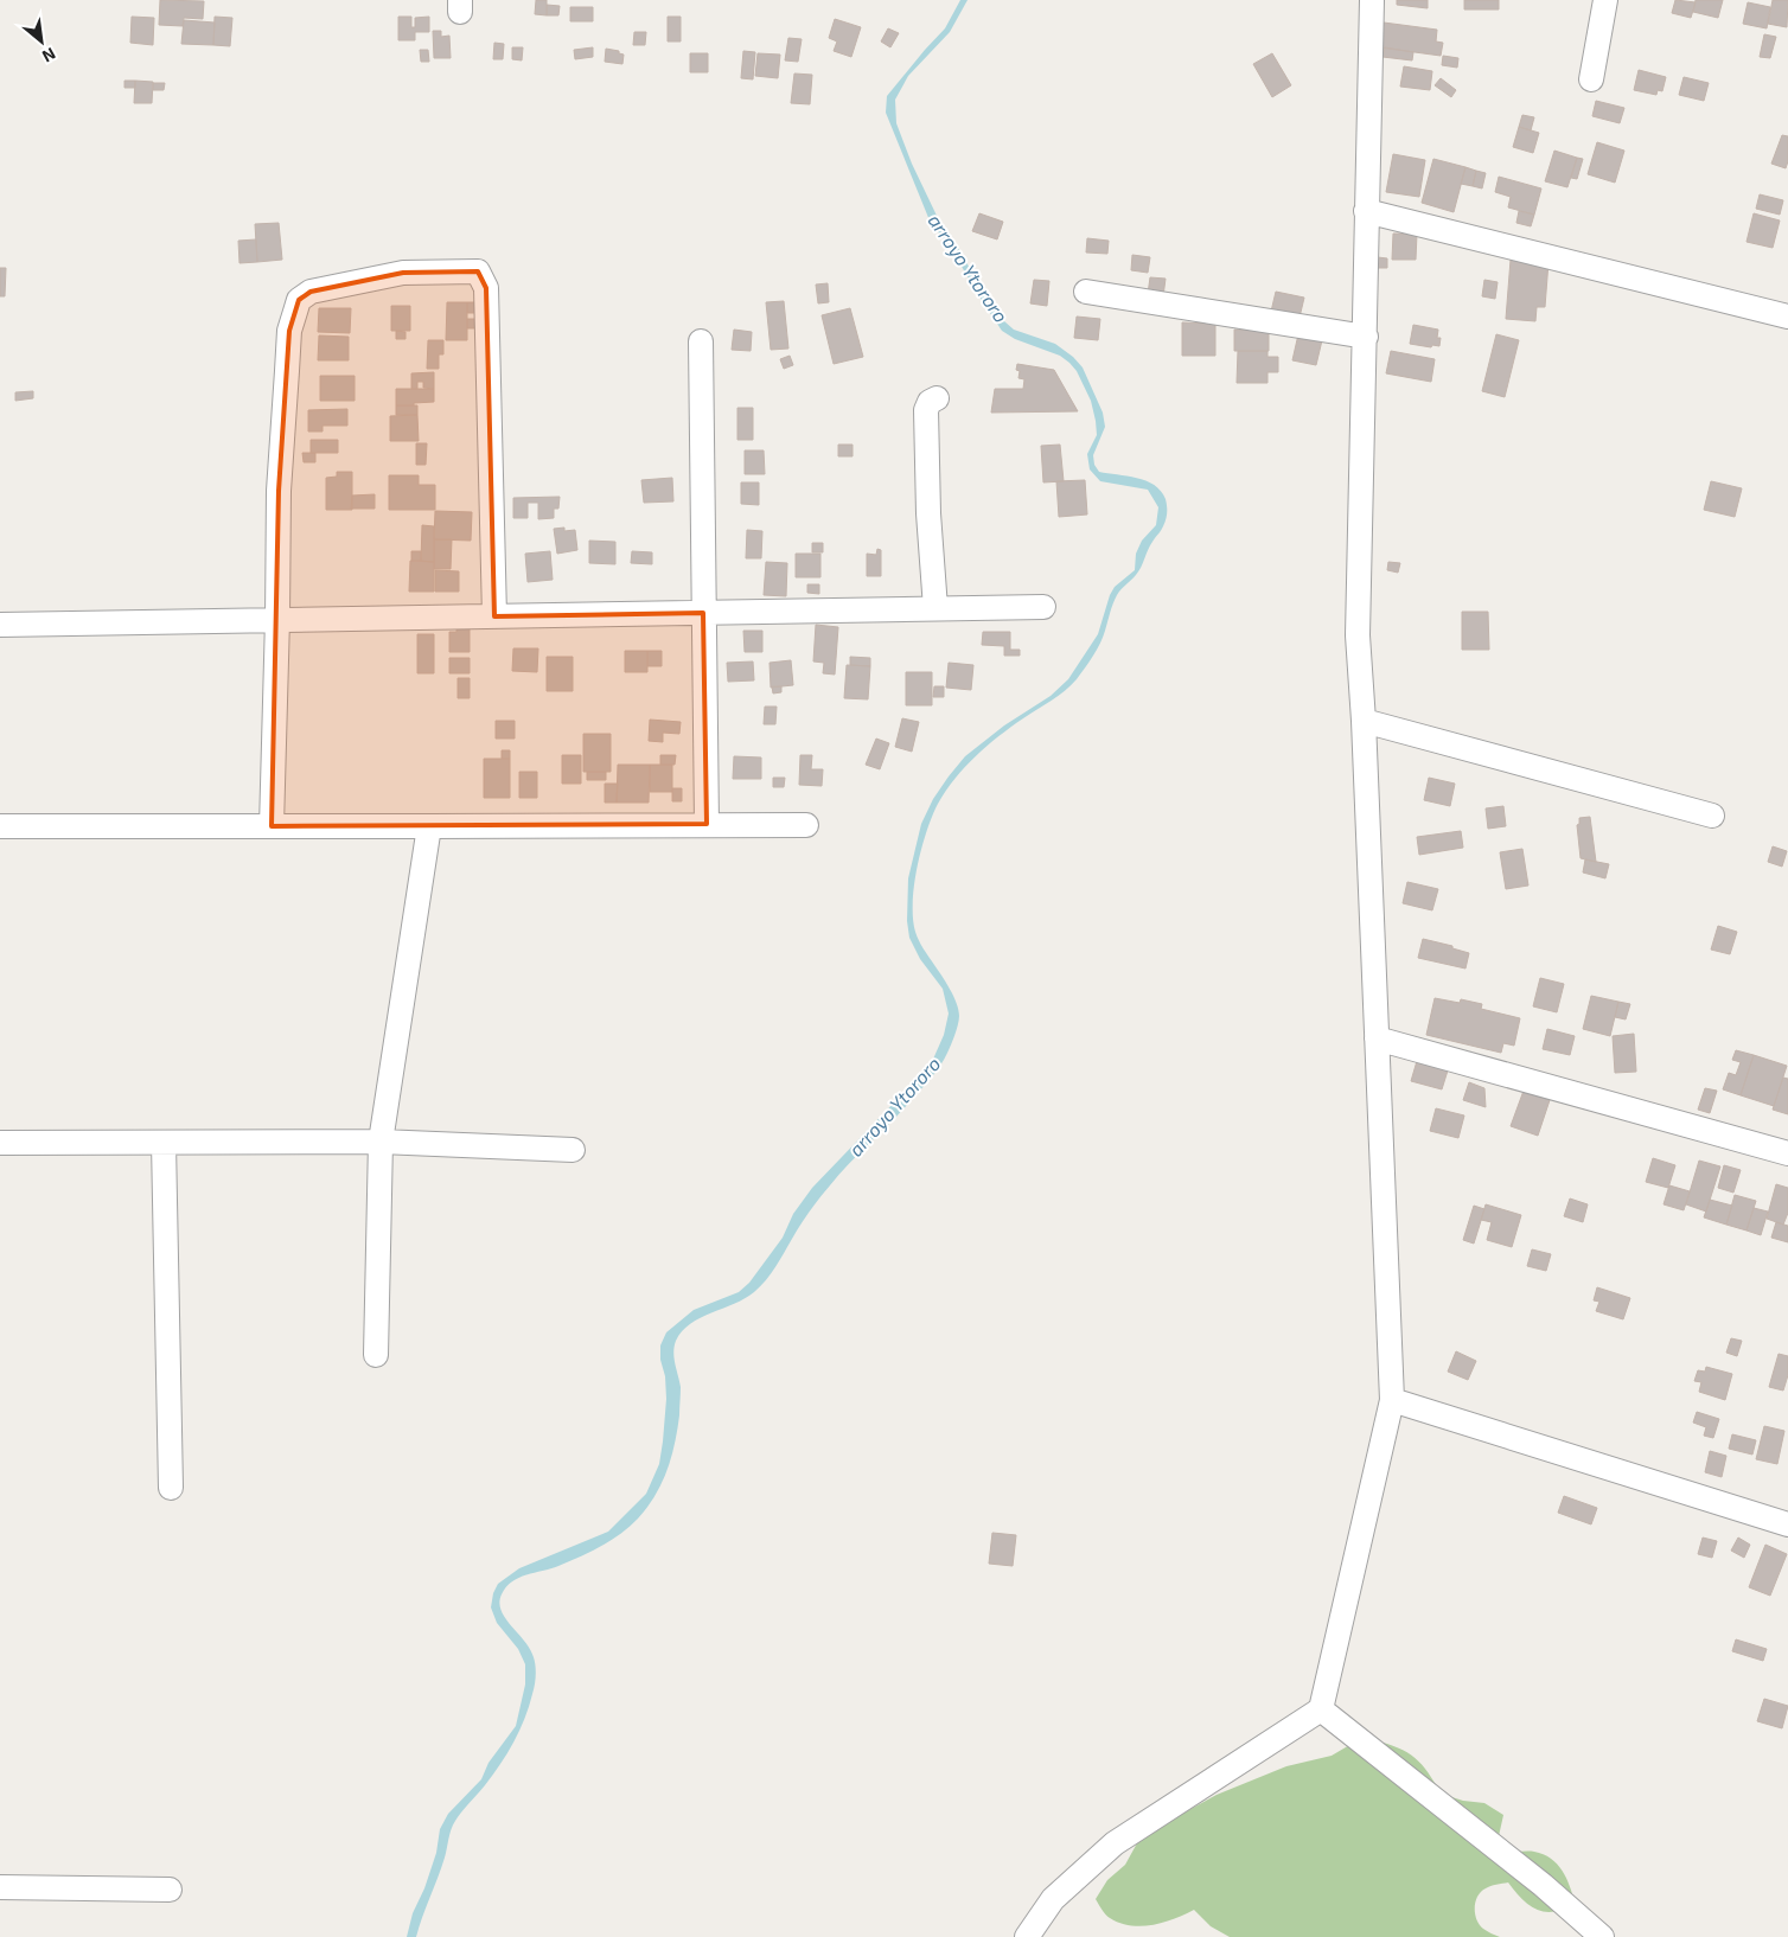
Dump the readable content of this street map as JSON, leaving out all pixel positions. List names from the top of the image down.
{
  "water": ["arroyo Ytororo"],
  "north": "bottom right"
}
